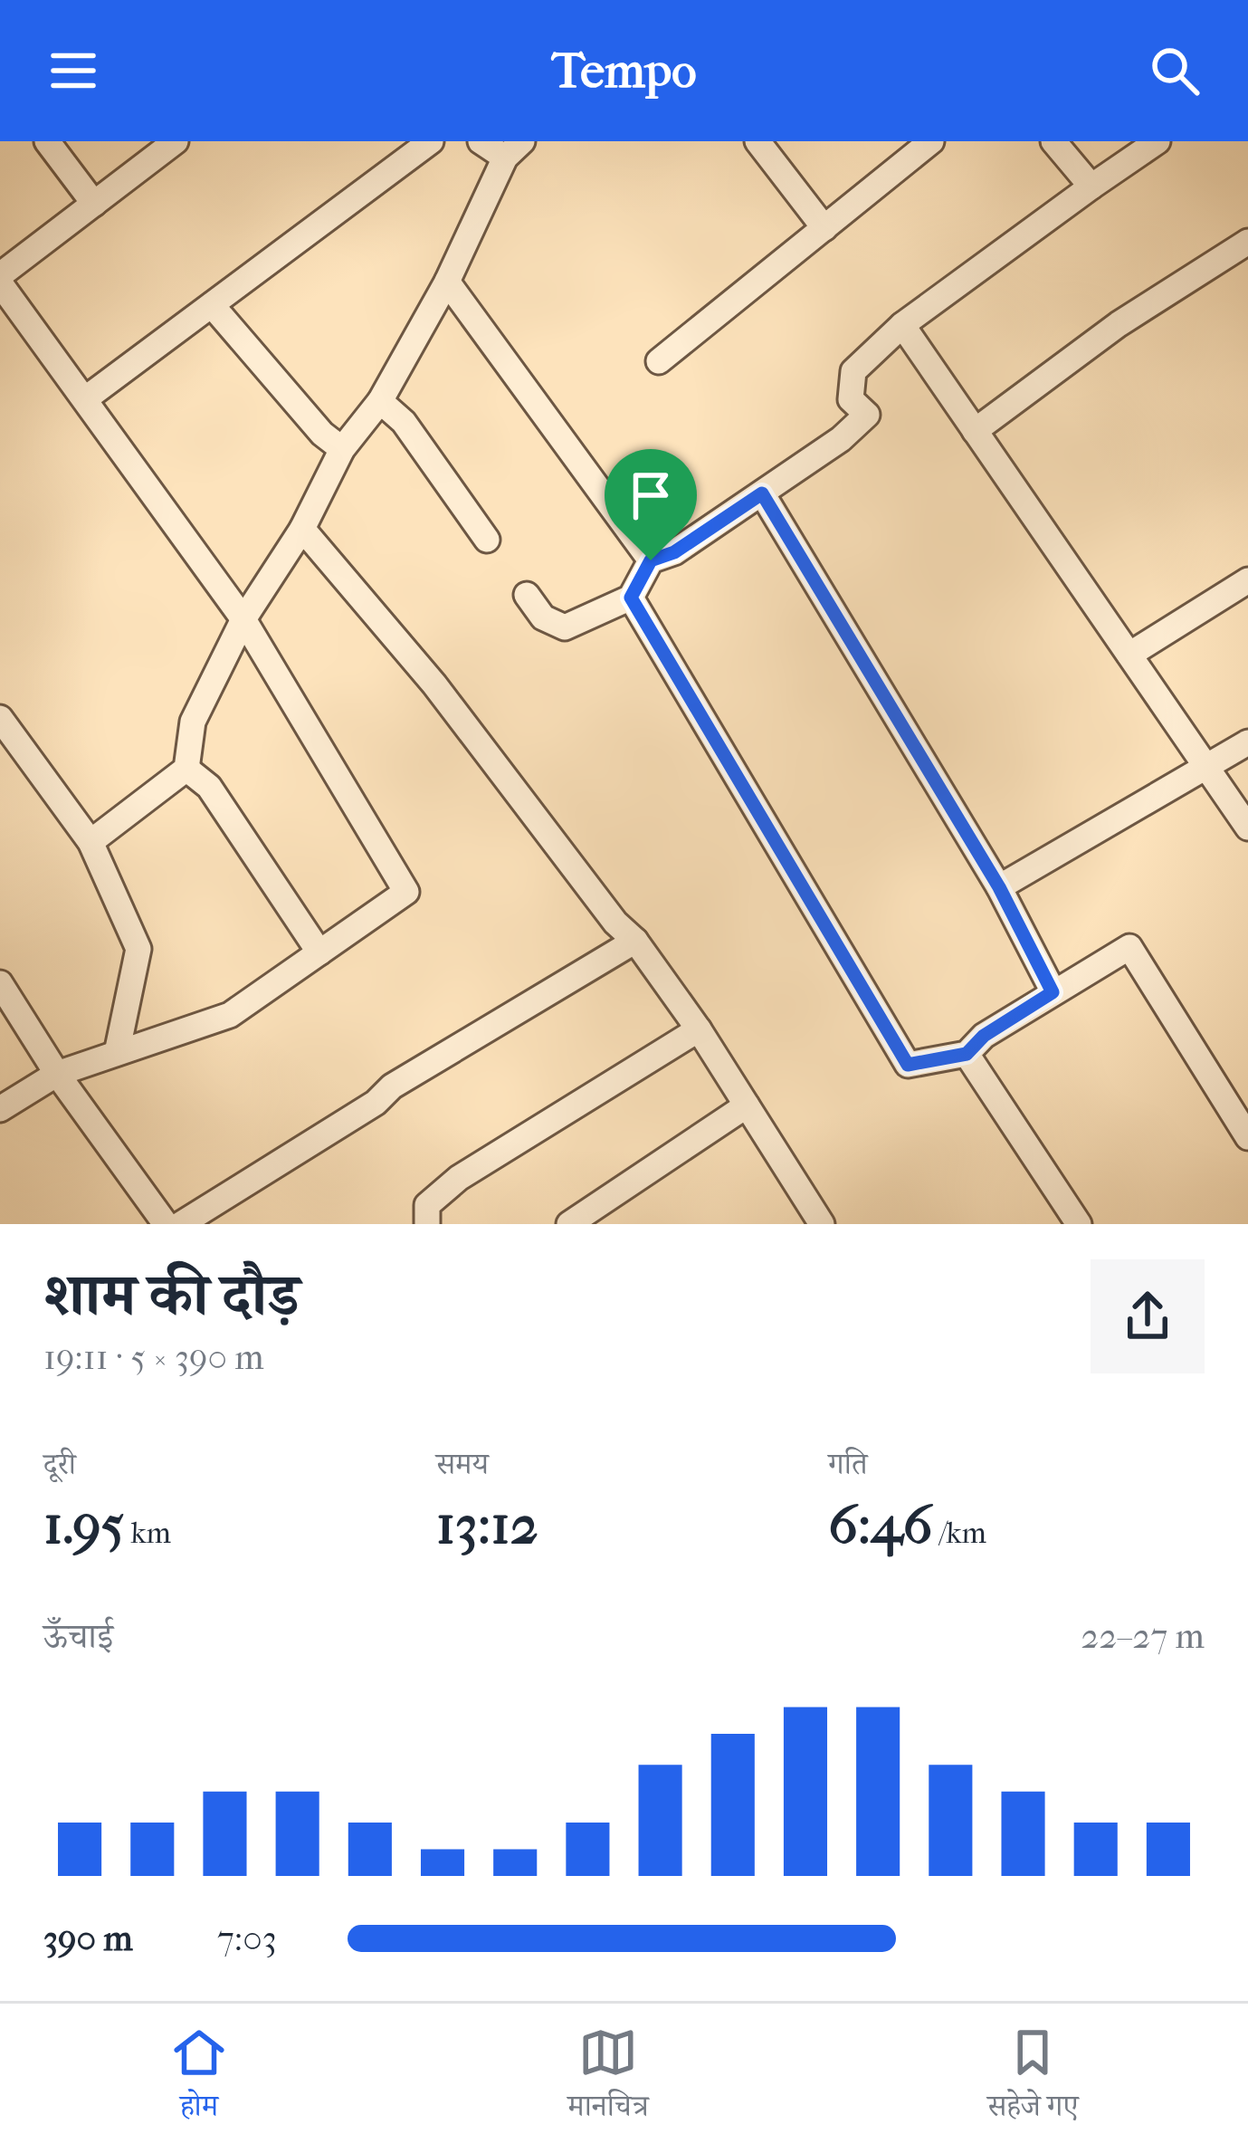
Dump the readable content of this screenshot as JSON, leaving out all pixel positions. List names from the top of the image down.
{
  "page": {
    "header": "Tempo",
    "heading": ["शाम की दौड़", "19:11 · 5 × 390 m"],
    "stats": [
      ["दूरी", "1.95 km"],
      ["समय", "13:12"],
      ["गति", "6:46 /km"]
    ],
    "chart": ["ऊँचाई", "22–27 m"],
    "list": [
      {
        "name": "390 m",
        "note": "7:03"
      }
    ],
    "tabs": ["होम", "मानचित्र", "सहेजे गए"]
  }
}
